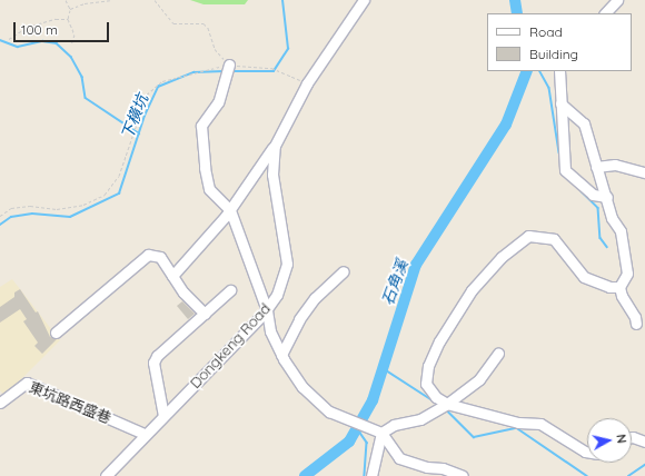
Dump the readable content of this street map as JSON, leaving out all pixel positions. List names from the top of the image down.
{
  "streets": {
    "street": ["Dongkeng Road", "東坑路西盛巷"]
  },
  "crossings": [
    ["Dongkeng Road", "東坑路西盛巷"]
  ],
  "water": ["下橫坑", "石角溪"],
  "legend": ["Road", "Building"],
  "scale_bar": "100 m",
  "north": "right"
}
